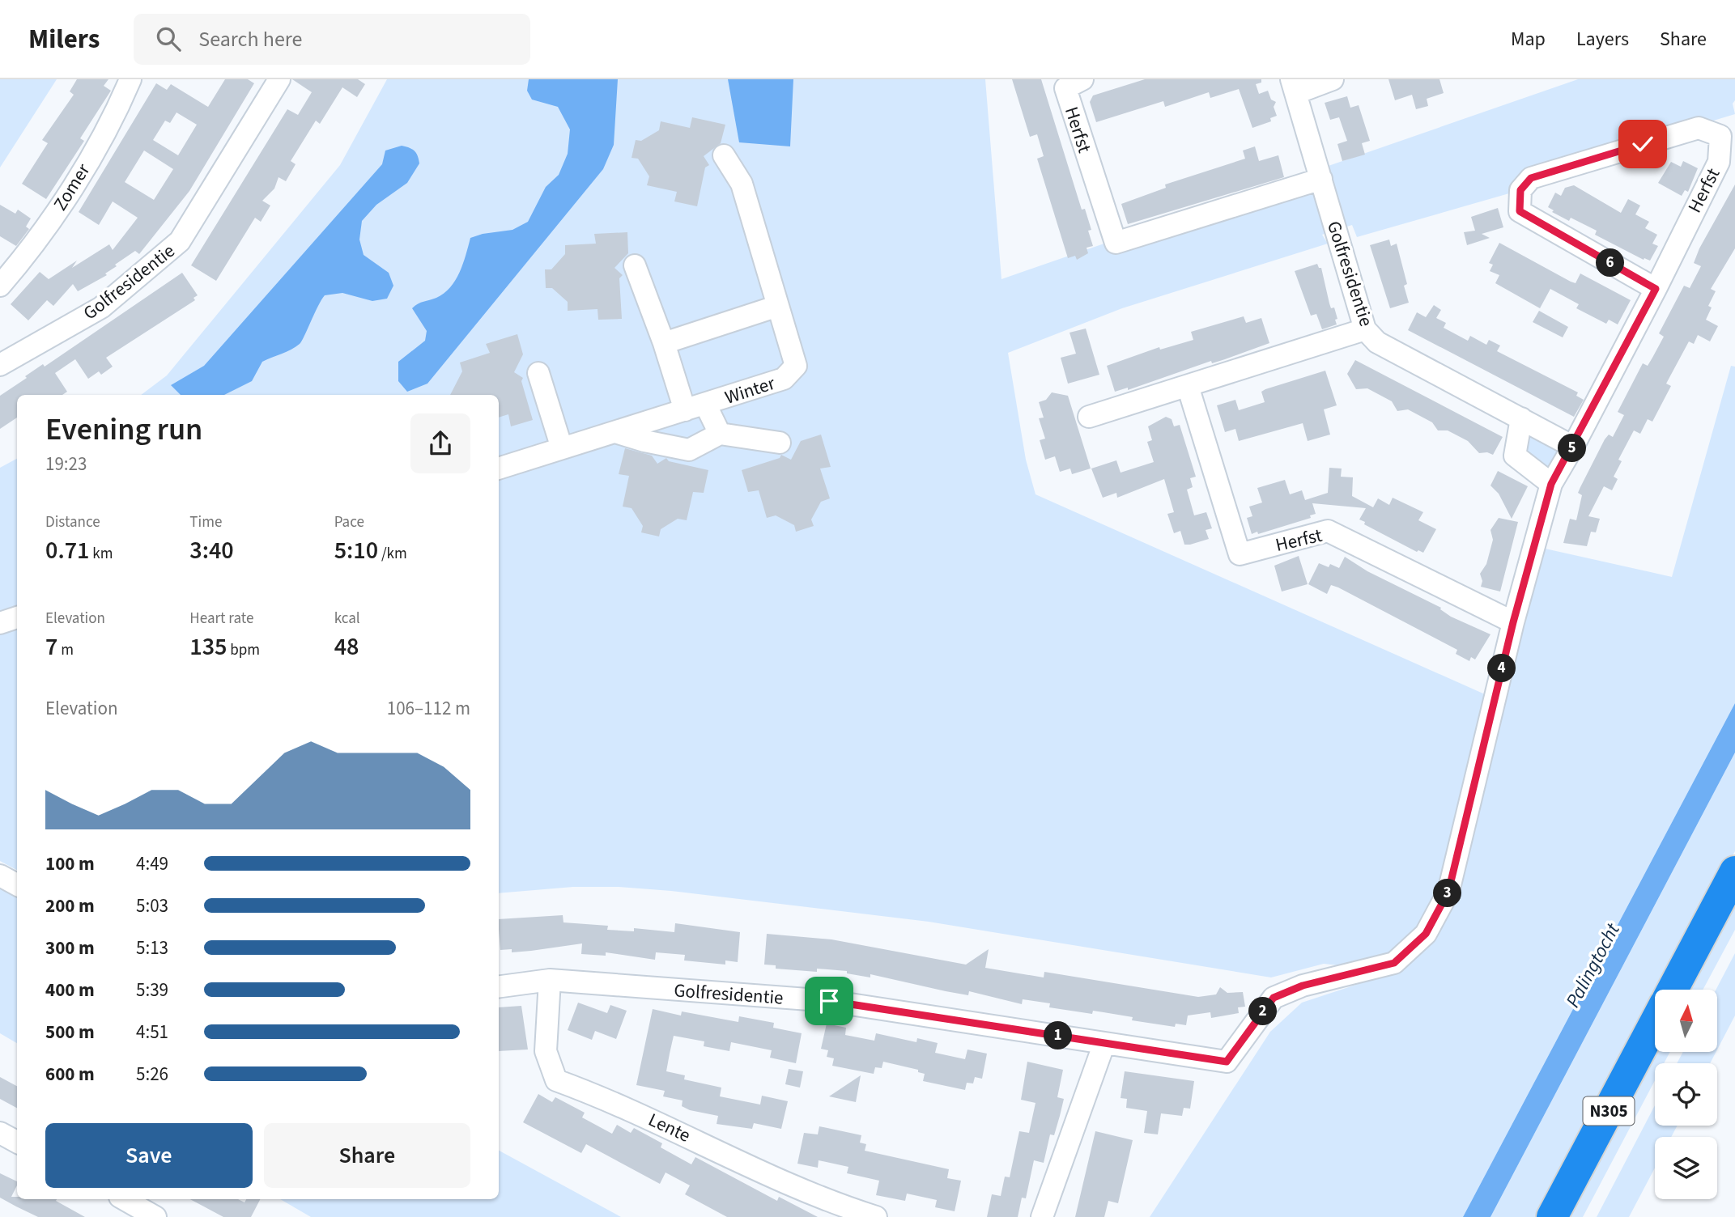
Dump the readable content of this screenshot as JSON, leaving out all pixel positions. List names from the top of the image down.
{
  "streets": {
    "highway": ["N305"],
    "street": [
      "Herfst",
      "Zomer",
      "Golfresidentie",
      "Winter",
      "Lente"
    ]
  },
  "crossings": [
    ["Herfst", "Golfresidentie"],
    ["Golfresidentie", "Lente"]
  ],
  "water": ["Palingtocht"],
  "north": "top",
  "page": {
    "header": "Milers",
    "search": "Search here",
    "nav": ["Map", "Layers", "Share"],
    "pins": [
      "6",
      "5",
      "4",
      "3",
      "2",
      "1"
    ],
    "heading": ["Evening run", "19:23"],
    "stats": [
      ["Distance", "0.71 km"],
      ["Time", "3:40"],
      ["Pace", "5:10 /km"],
      ["Elevation", "7 m"],
      ["Heart rate", "135 bpm"],
      ["kcal", "48"]
    ],
    "chart": ["Elevation", "106–112 m"],
    "list": [
      {
        "name": "100 m",
        "note": "4:49"
      },
      {
        "name": "200 m",
        "note": "5:03"
      },
      {
        "name": "300 m",
        "note": "5:13"
      },
      {
        "name": "400 m",
        "note": "5:39"
      },
      {
        "name": "500 m",
        "note": "4:51"
      },
      {
        "name": "600 m",
        "note": "5:26"
      }
    ],
    "buttons": ["Save", "Share"]
  }
}
